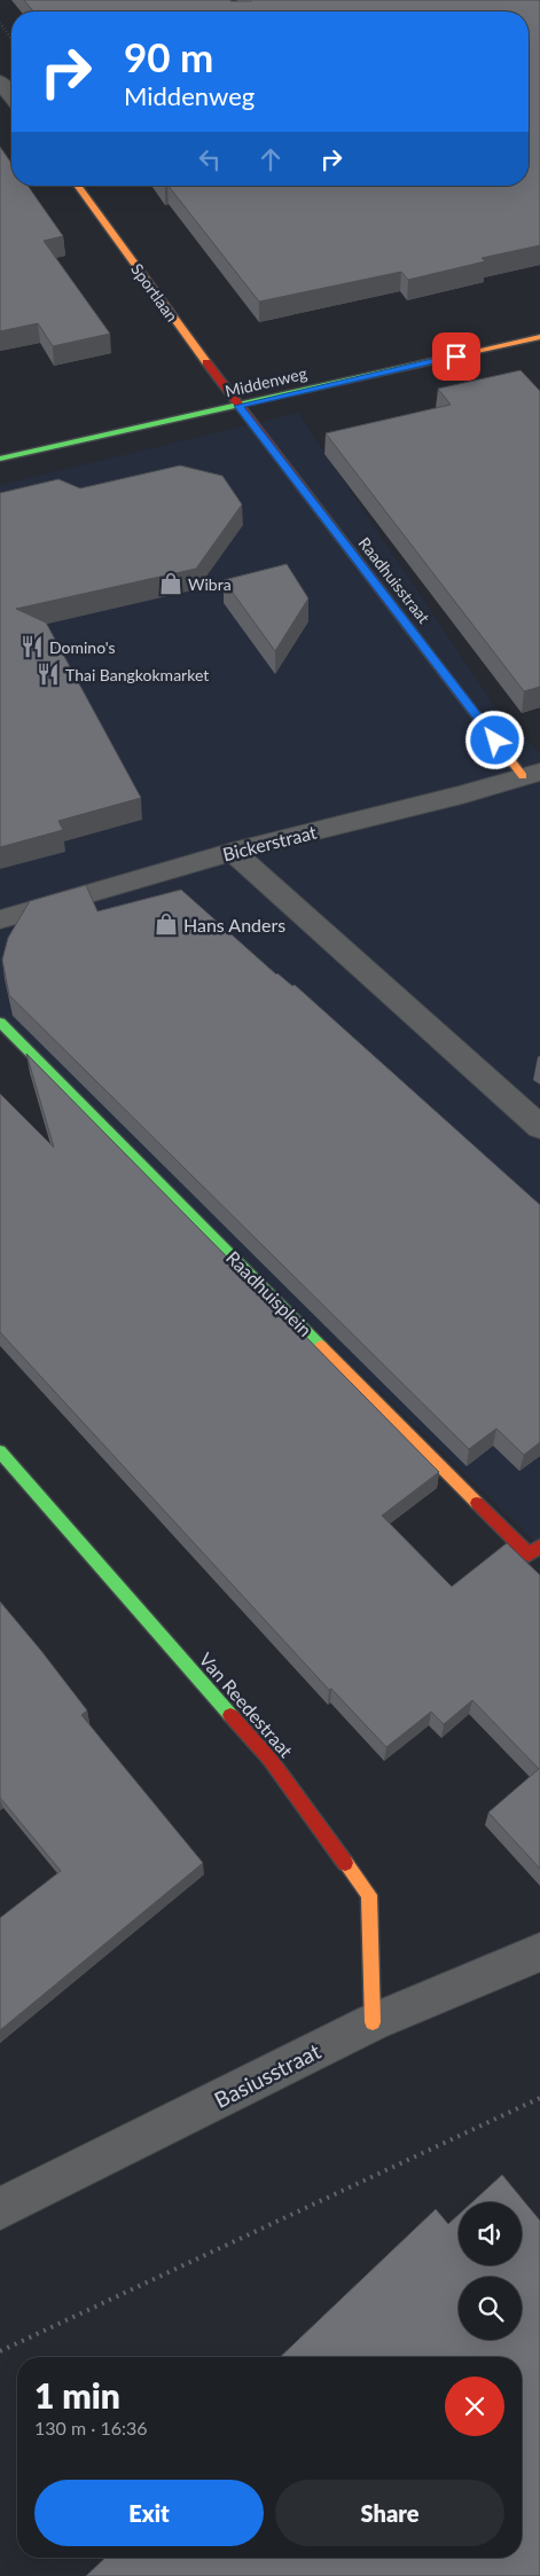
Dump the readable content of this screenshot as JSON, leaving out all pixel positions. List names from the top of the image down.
{
  "streets": {
    "street": [
      "Sportlaan",
      "Middenweg",
      "Raadhuisstraat",
      "Bickerstraat",
      "Raadhuisplein",
      "Van Reedestraat",
      "Basiusstraat"
    ]
  },
  "crossings": [
    ["Sportlaan", "Middenweg"],
    ["Sportlaan", "Raadhuisstraat"],
    ["Middenweg", "Raadhuisstraat"],
    ["Raadhuisstraat", "Bickerstraat"],
    ["Van Reedestraat", "Basiusstraat"]
  ],
  "places": {
    "shop": ["Wibra", "Hans Anders"],
    "restaurant": ["Domino's", "Thai Bangkokmarket"]
  },
  "page": {
    "turn": ["90 m", "Middenweg"],
    "heading": ["1 min", "130 m · 16:36"],
    "buttons": ["Exit", "Share"]
  }
}
